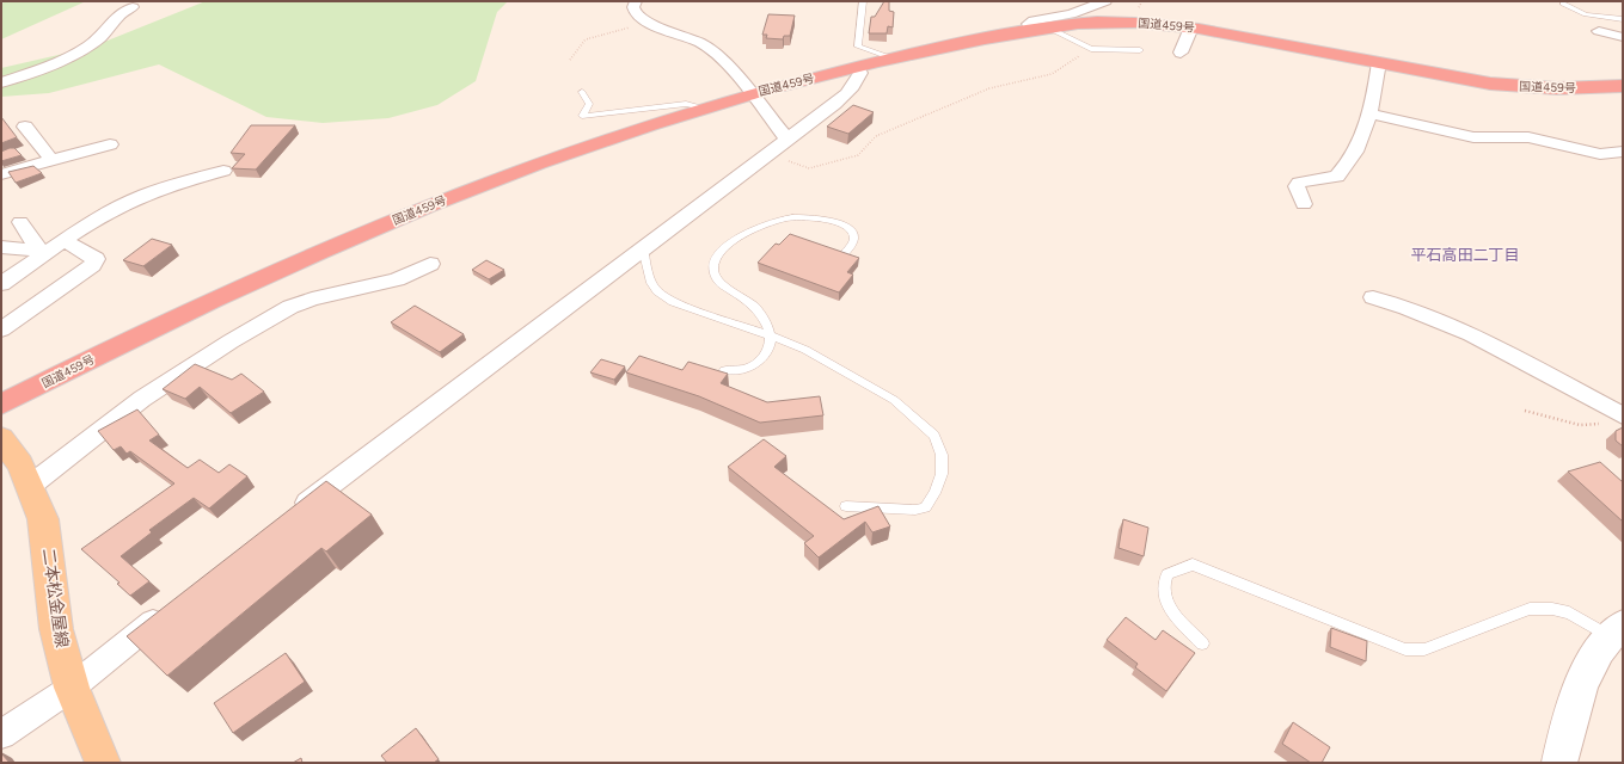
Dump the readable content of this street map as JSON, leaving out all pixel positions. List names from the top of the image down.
{
  "streets": {
    "highway": ["国道459号"],
    "main road": ["二本松金屋線"]
  },
  "districts": ["平石高田二丁目"]
}
